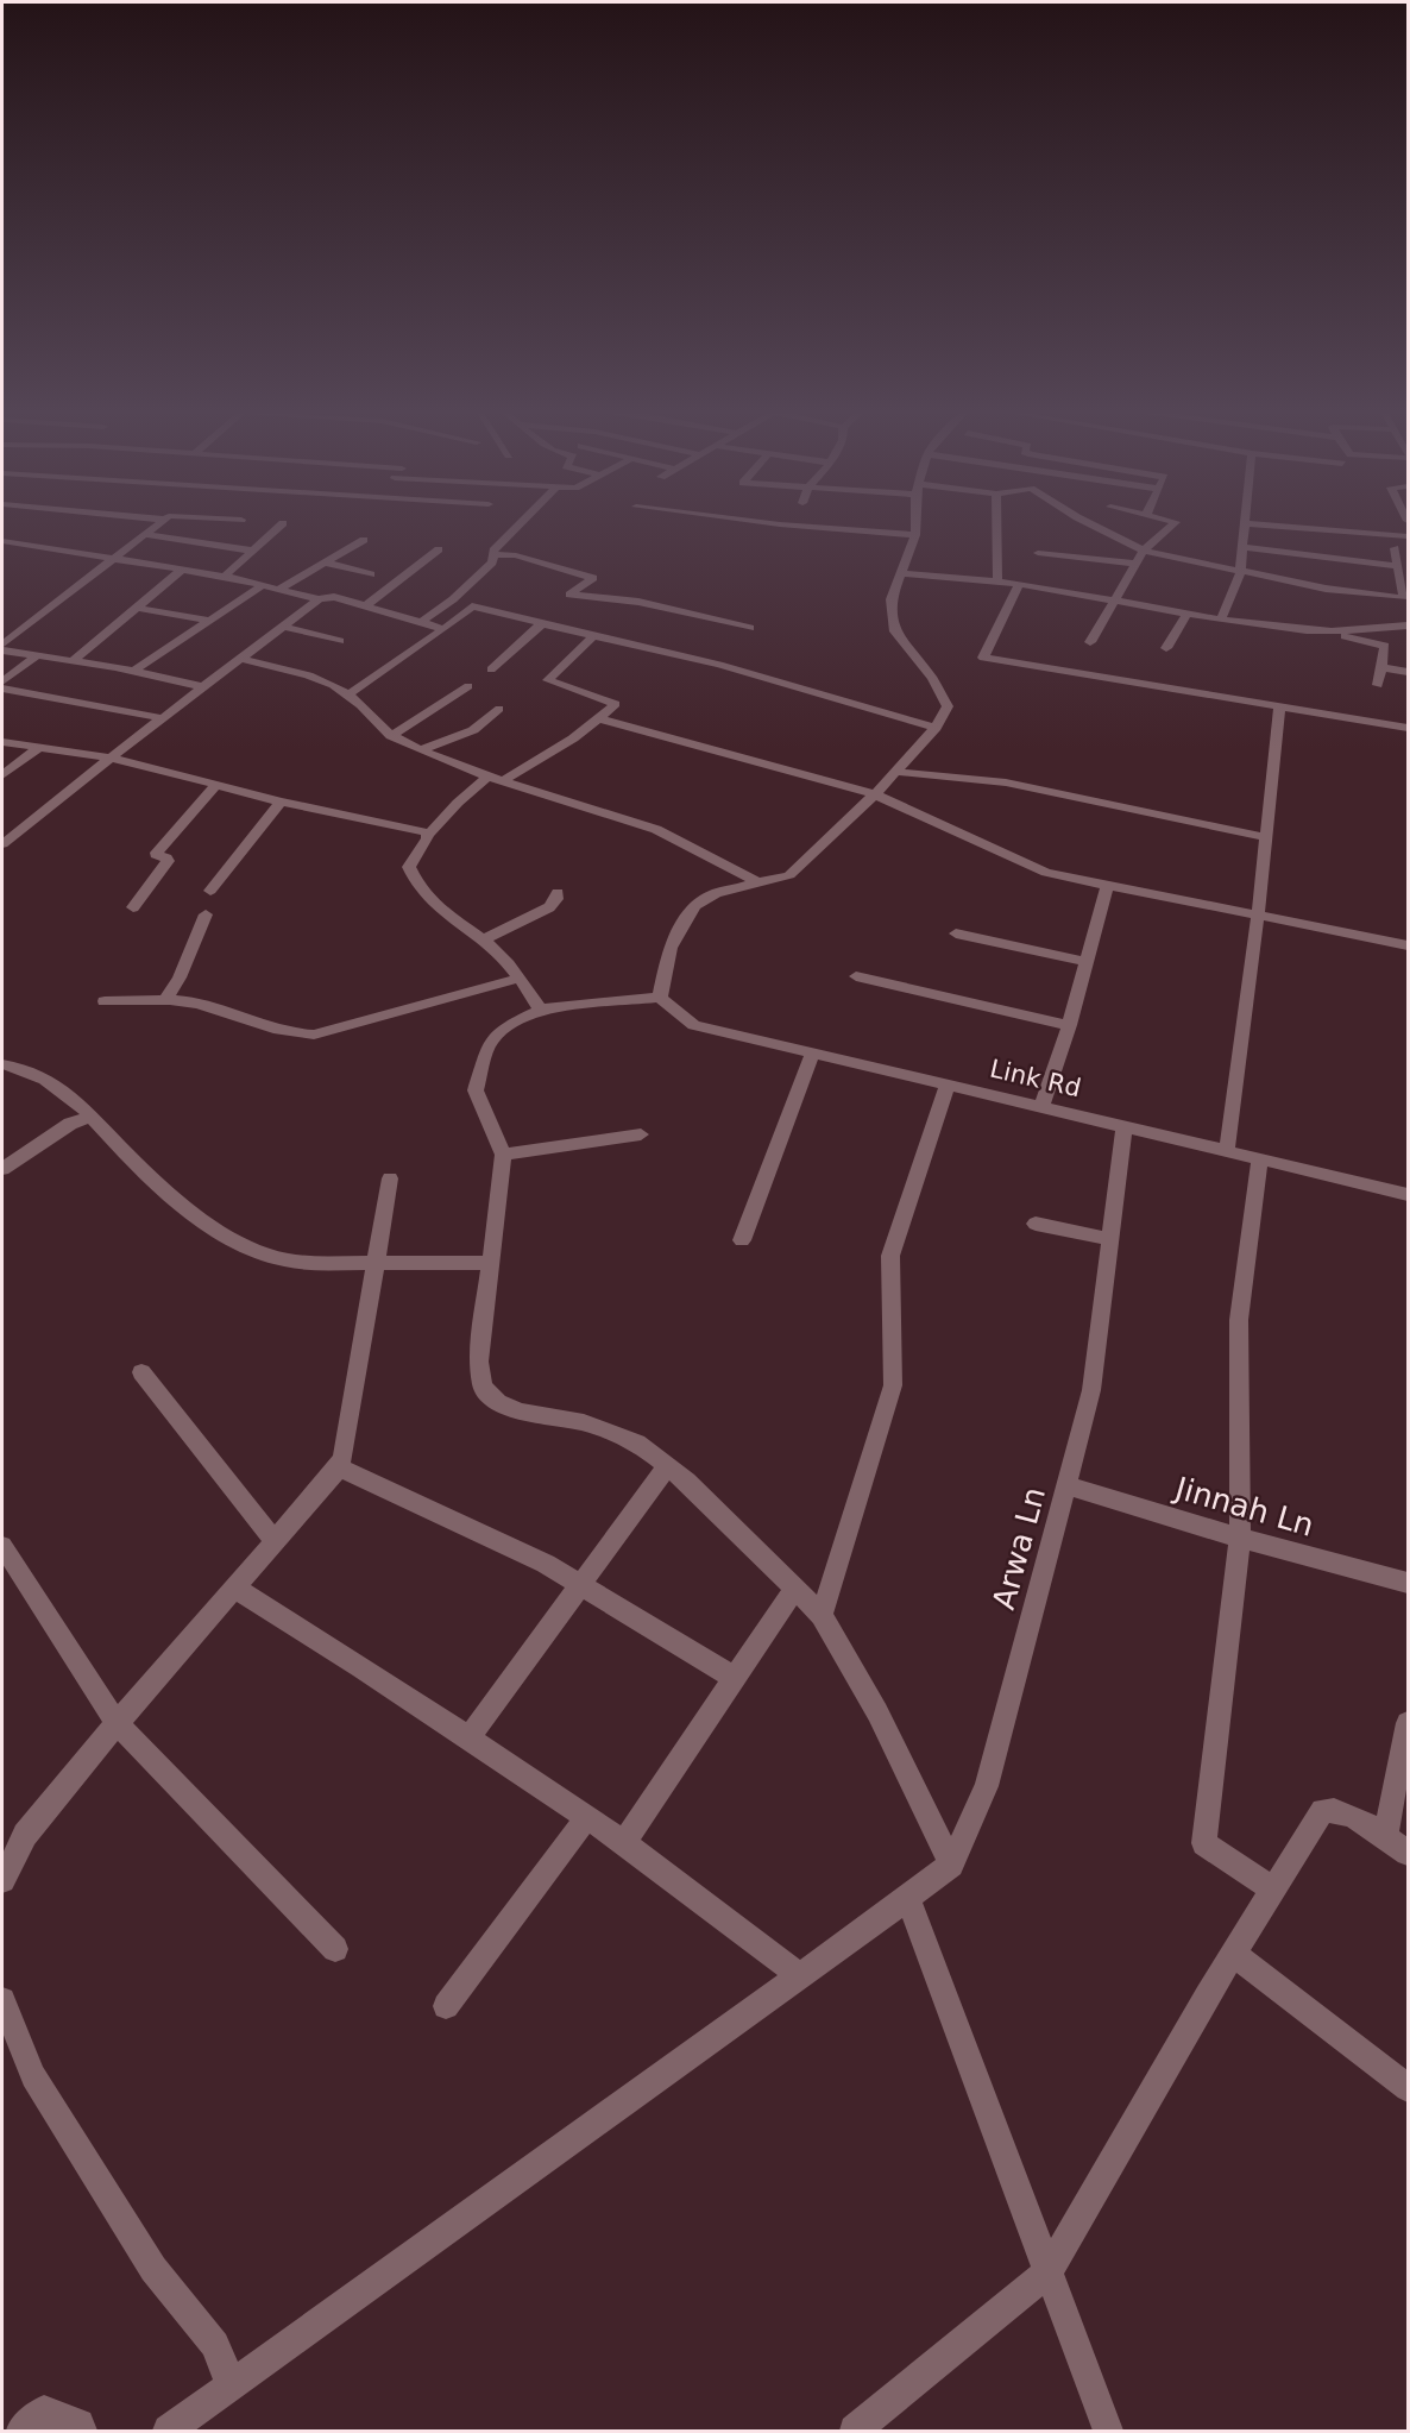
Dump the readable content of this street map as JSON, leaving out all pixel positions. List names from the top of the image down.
{
  "streets": {
    "street": ["Link Rd", "Jinnah Ln", "Arwa Ln"]
  },
  "crossings": [
    ["Link Rd", "Arwa Ln"],
    ["Jinnah Ln", "Arwa Ln"]
  ]
}
